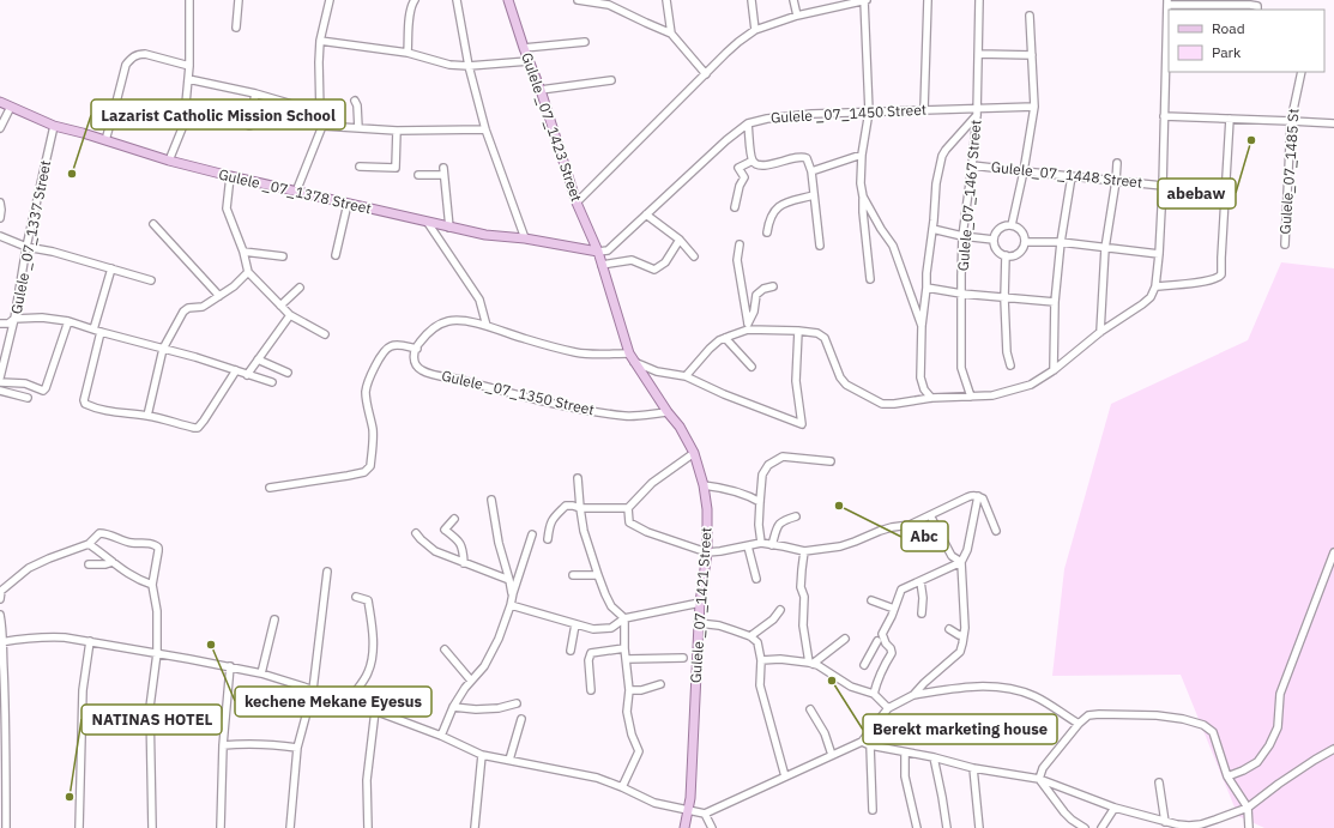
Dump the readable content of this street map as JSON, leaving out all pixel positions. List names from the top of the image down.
{
  "streets": {
    "main road": ["Gulele _07_1423 Street", "Gulele _07_1378 Street", "Gulele _07_1421 Street"],
    "street": [
      "Gulele _07_1450 Street",
      "Gulele_07_1485 St",
      "Gulele_07_1448 Street",
      "Gulele_07_1467 Street",
      "Gulele _07_1337 Street",
      "Gulele _07_1350 Street"
    ]
  },
  "crossings": [
    ["Gulele _07_1450 Street", "Gulele _07_1423 Street"],
    ["Gulele _07_1450 Street", "Gulele _07_1378 Street"],
    ["Gulele _07_1450 Street", "Gulele_07_1467 Street"],
    ["Gulele _07_1450 Street", "Gulele _07_1421 Street"],
    ["Gulele _07_1423 Street", "Gulele _07_1378 Street"],
    ["Gulele _07_1423 Street", "Gulele _07_1421 Street"],
    ["Gulele_07_1448 Street", "Gulele_07_1467 Street"],
    ["Gulele _07_1378 Street", "Gulele _07_1337 Street"],
    ["Gulele _07_1378 Street", "Gulele _07_1421 Street"],
    ["Gulele _07_1350 Street", "Gulele _07_1421 Street"]
  ],
  "places": [
    "abebaw",
    "Lazarist Catholic Mission School",
    "Abc",
    "kechene Mekane Eyesus",
    "Berekt marketing house",
    "NATINAS HOTEL"
  ],
  "legend": ["Road", "Park"]
}
